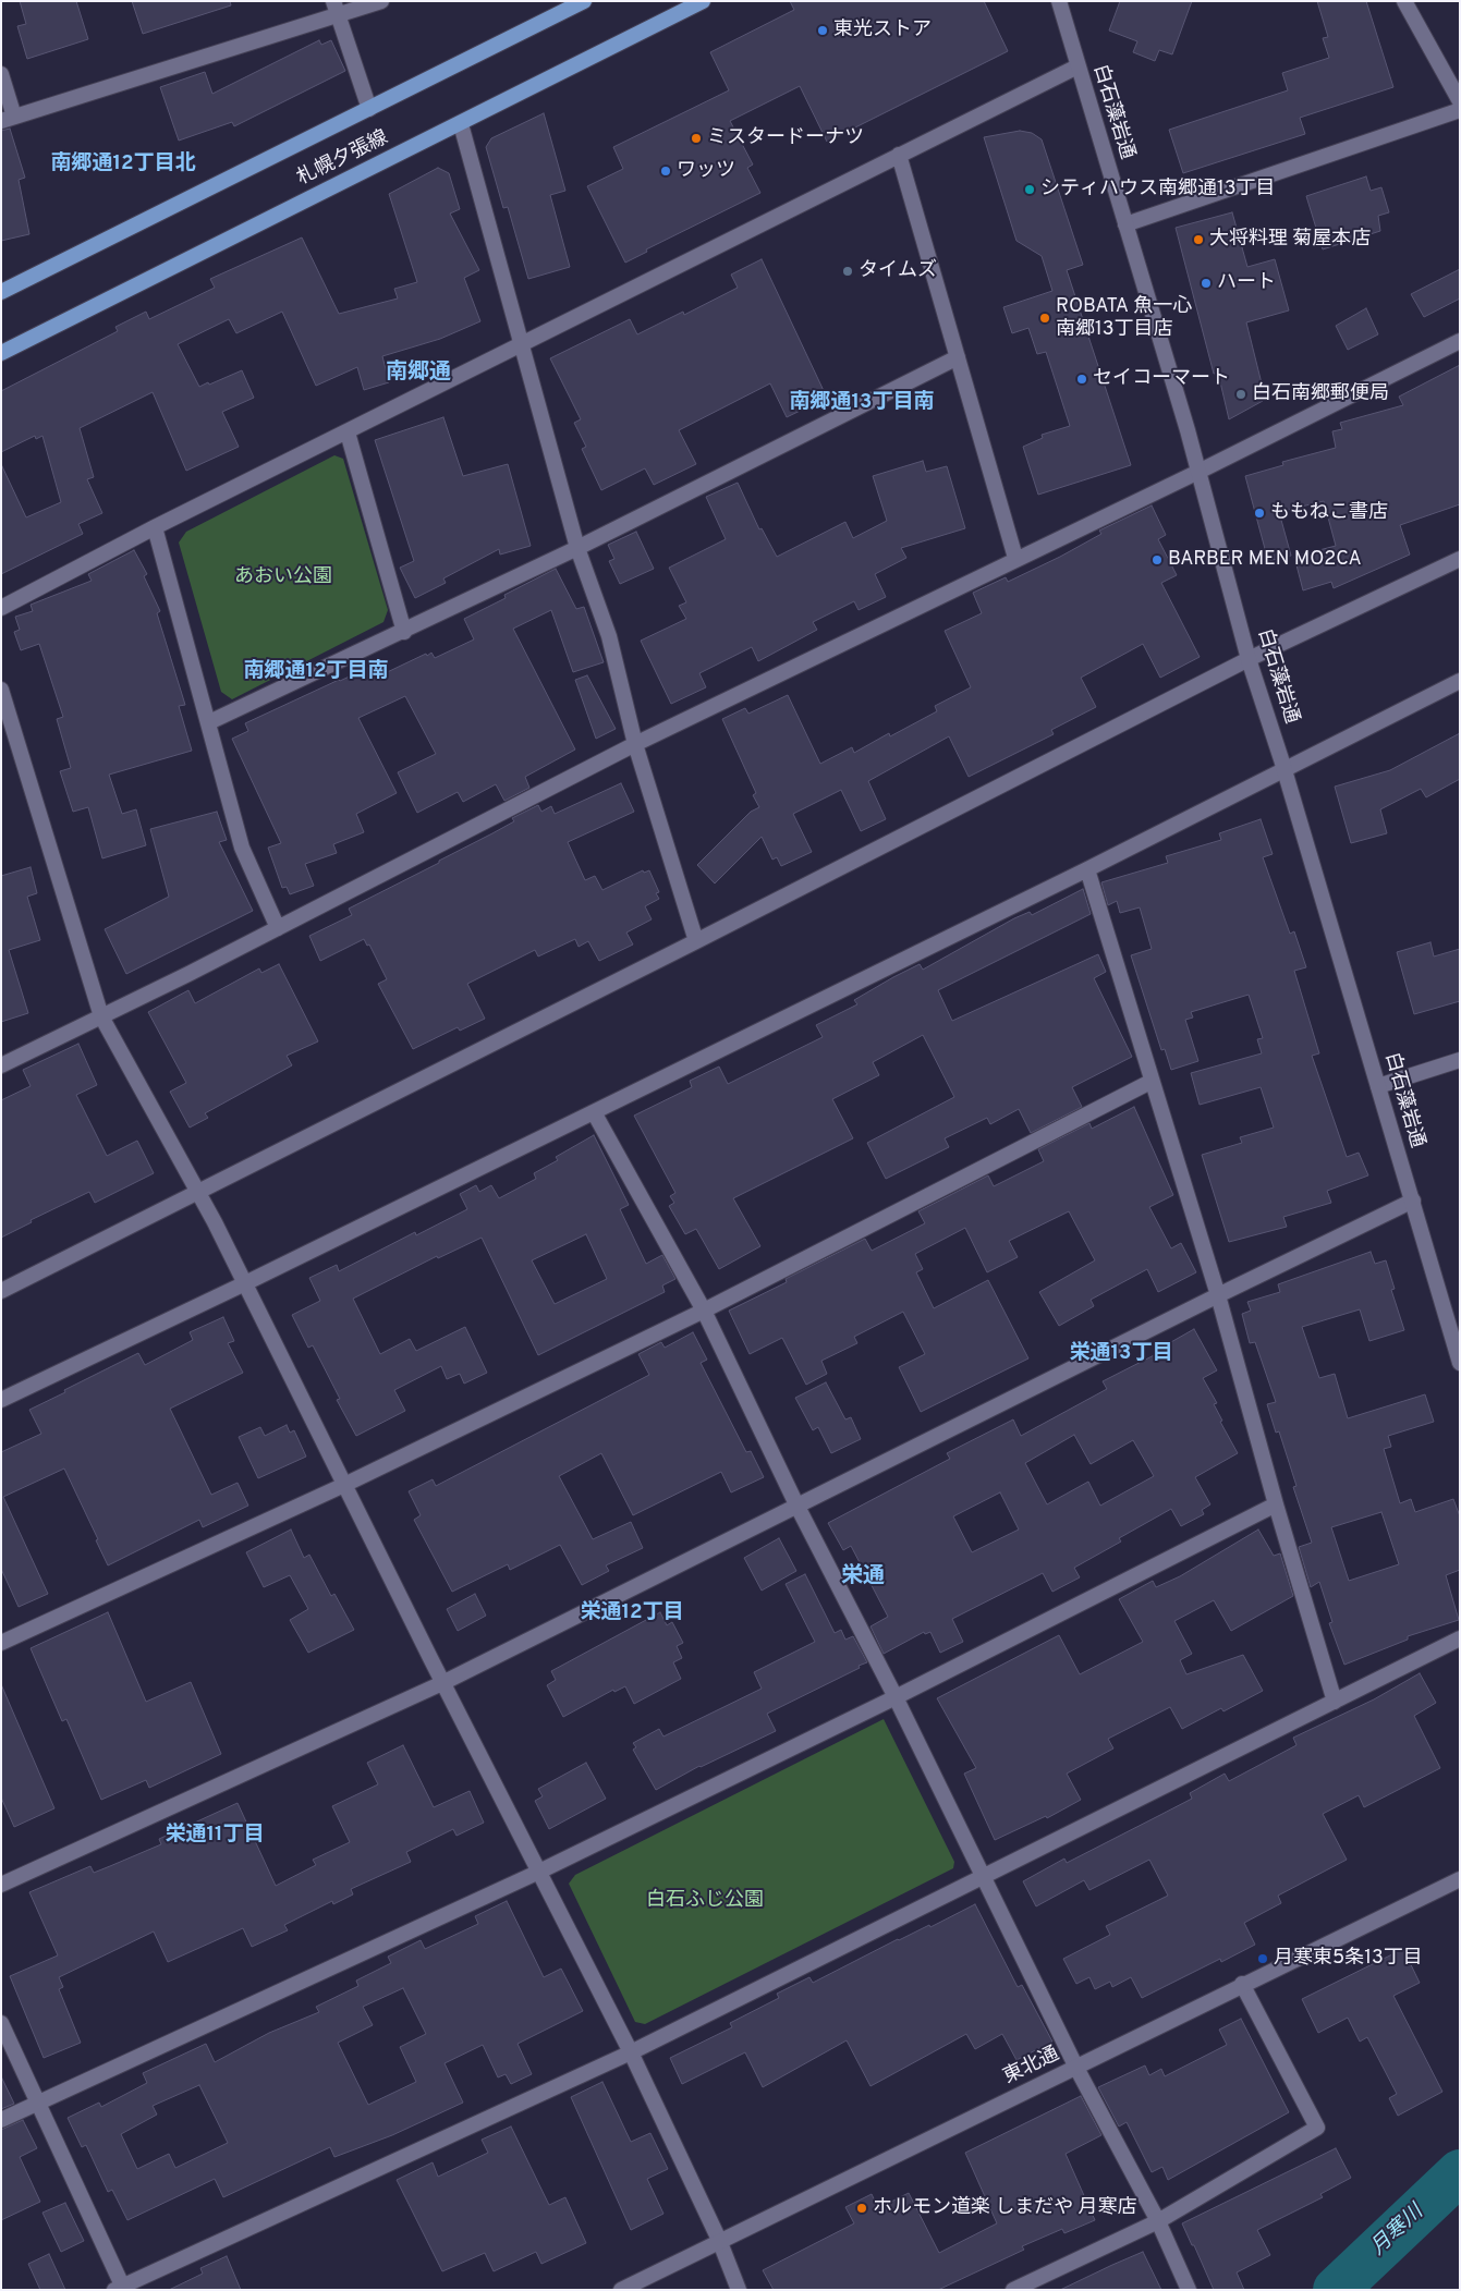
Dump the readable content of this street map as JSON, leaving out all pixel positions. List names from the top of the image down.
{
  "streets": {
    "main road": ["札幌夕張線"],
    "street": ["白石藻岩通", "東北通"]
  },
  "districts": [
    "南郷通12丁目北",
    "南郷通",
    "南郷通13丁目南",
    "南郷通12丁目南",
    "栄通13丁目",
    "栄通",
    "栄通12丁目",
    "栄通11丁目"
  ],
  "water": ["月寒川"],
  "parks": ["あおい公園", "白石ふじ公園"],
  "places": [
    "東光ストア",
    "ミスタードーナツ",
    "ワッツ",
    "シティハウス南郷通13丁目",
    "大将料理 菊屋本店",
    "タイムズ",
    "ハート",
    "ROBATA 魚一心 南郷13丁目店",
    "セイコーマート",
    "白石南郷郵便局",
    "ももねこ書店",
    "BARBER MEN MO2CA",
    "月寒東5条13丁目",
    "ホルモン道楽 しまだや 月寒店"
  ]
}
